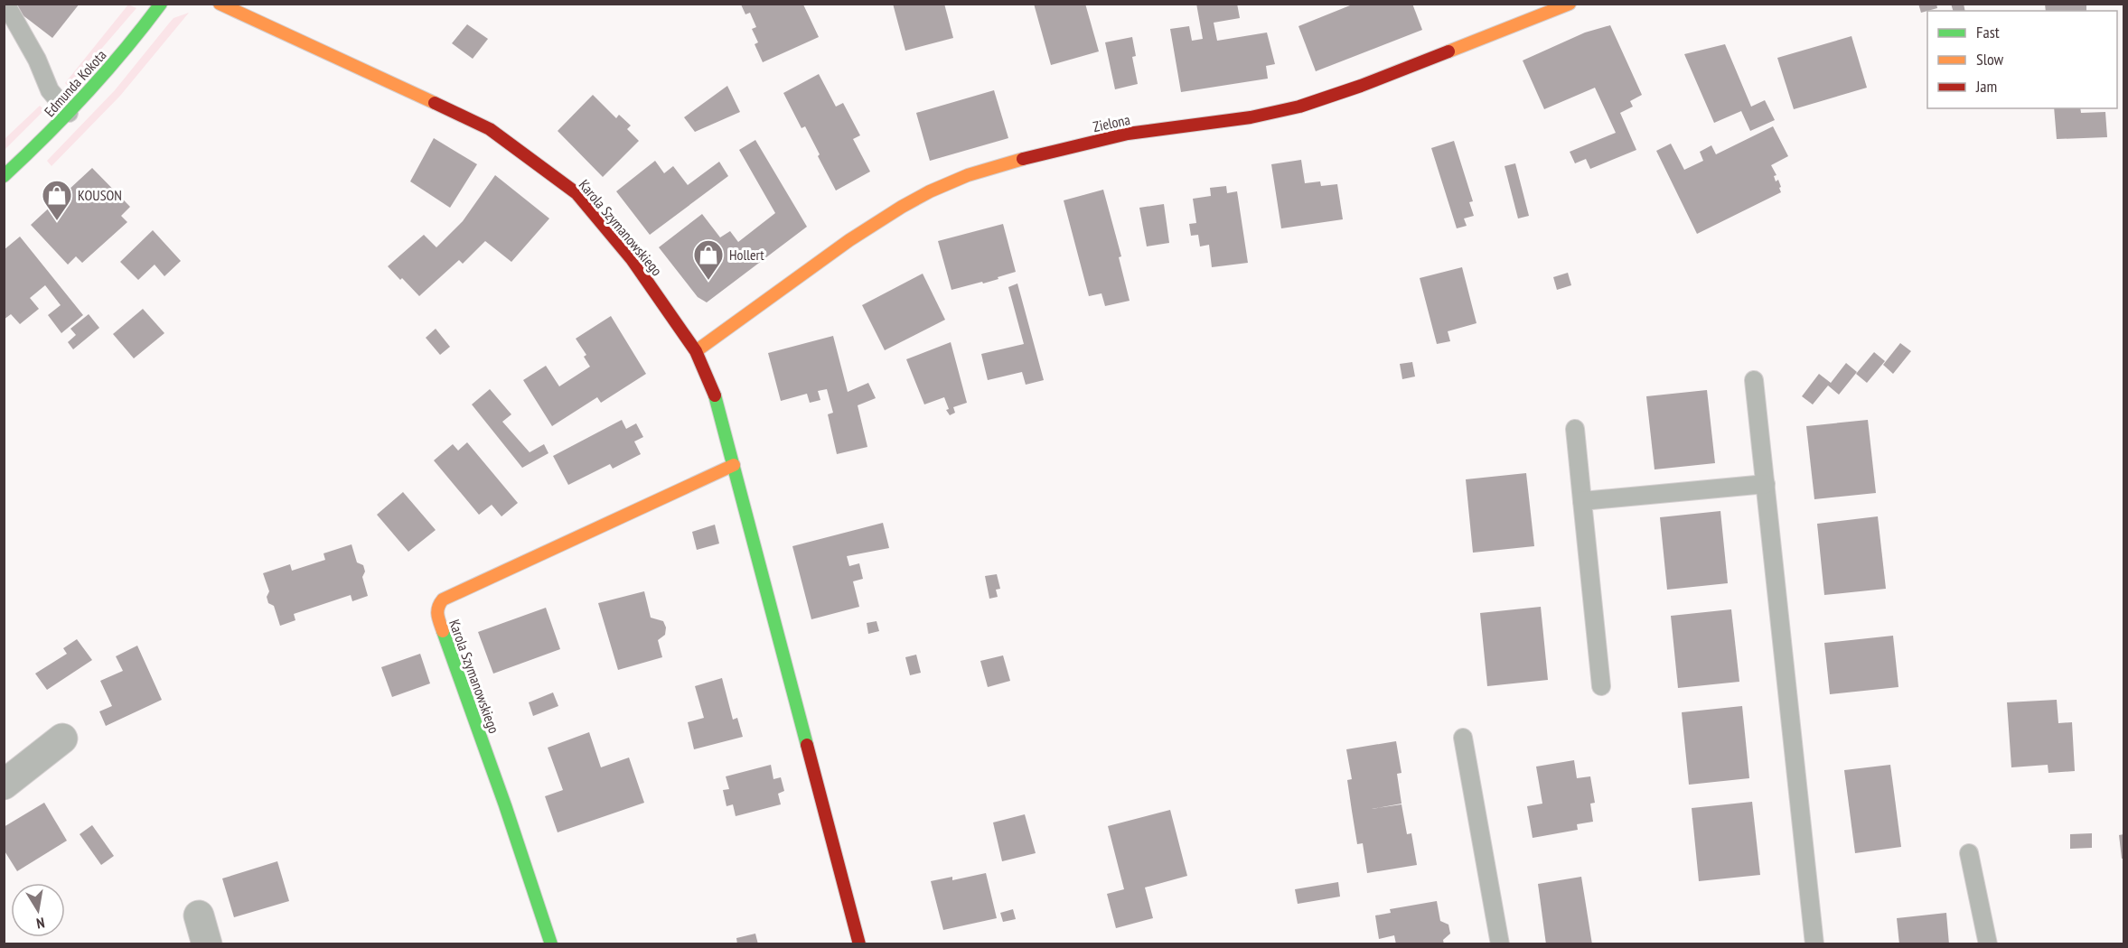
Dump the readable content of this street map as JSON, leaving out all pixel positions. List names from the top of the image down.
{
  "streets": {
    "street": ["Edmunda Kokota", "Zielona", "Karola Szymanowskiego"]
  },
  "crossings": [
    ["Zielona", "Karola Szymanowskiego"]
  ],
  "places": {
    "shop": ["KOUSON", "Hollert"]
  },
  "legend": ["Fast", "Slow", "Jam"],
  "north": "bottom"
}
